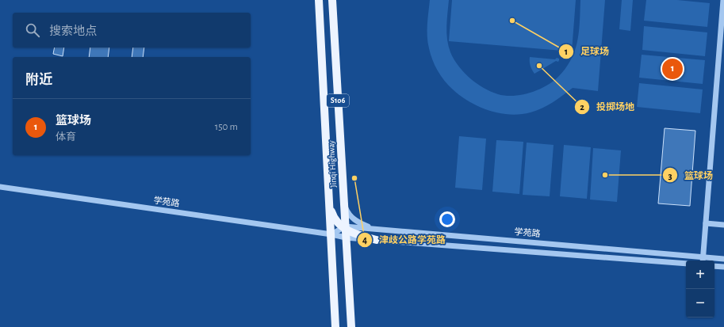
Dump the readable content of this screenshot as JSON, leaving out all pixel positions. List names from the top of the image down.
{
  "streets": {
    "main road": ["S106", "Jinqi Highway"],
    "street": ["学苑路"]
  },
  "crossings": [
    ["Jinqi Highway", "学苑路"]
  ],
  "places": [
    "足球场",
    "投掷场地",
    "篮球场",
    "津歧公路学苑路"
  ],
  "page": {
    "search": "搜索地点",
    "pins": "1",
    "heading": "附近",
    "list": [
      {
        "mark": "1",
        "name": "篮球场",
        "note": "体育",
        "value": "150 m"
      }
    ],
    "map_buttons": ["+", "−"]
  }
}
